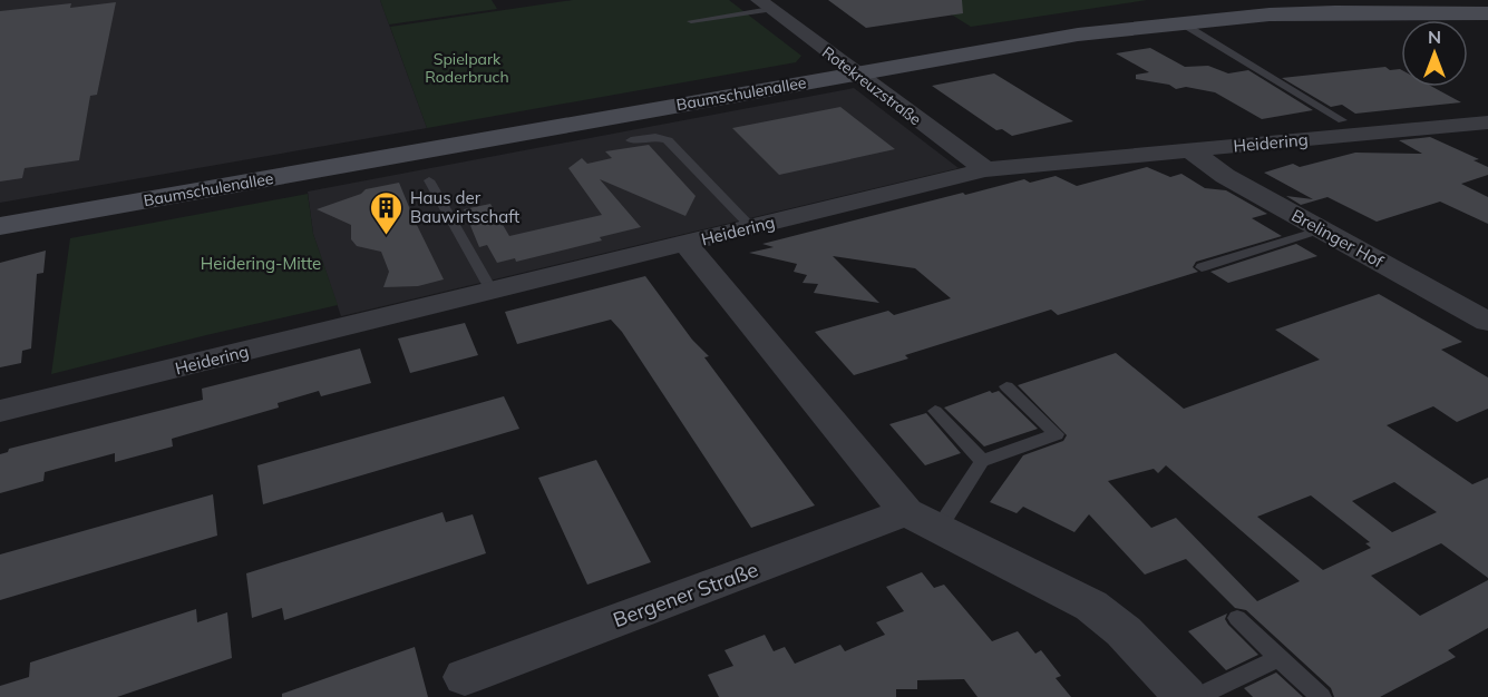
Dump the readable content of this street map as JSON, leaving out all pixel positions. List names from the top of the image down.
{
  "streets": {
    "main road": ["Baumschulenallee"],
    "street": [
      "Rotekreuzstraße",
      "Heidering",
      "Brelinger Hof",
      "Bergener Straße"
    ]
  },
  "crossings": [
    ["Rotekreuzstraße", "Baumschulenallee"],
    ["Rotekreuzstraße", "Heidering"],
    ["Heidering", "Brelinger Hof"]
  ],
  "parks": ["Spielpark Roderbruch", "Heidering-Mitte"],
  "places": {
    "building": ["Haus der Bauwirtschaft"]
  },
  "north": "top"
}
